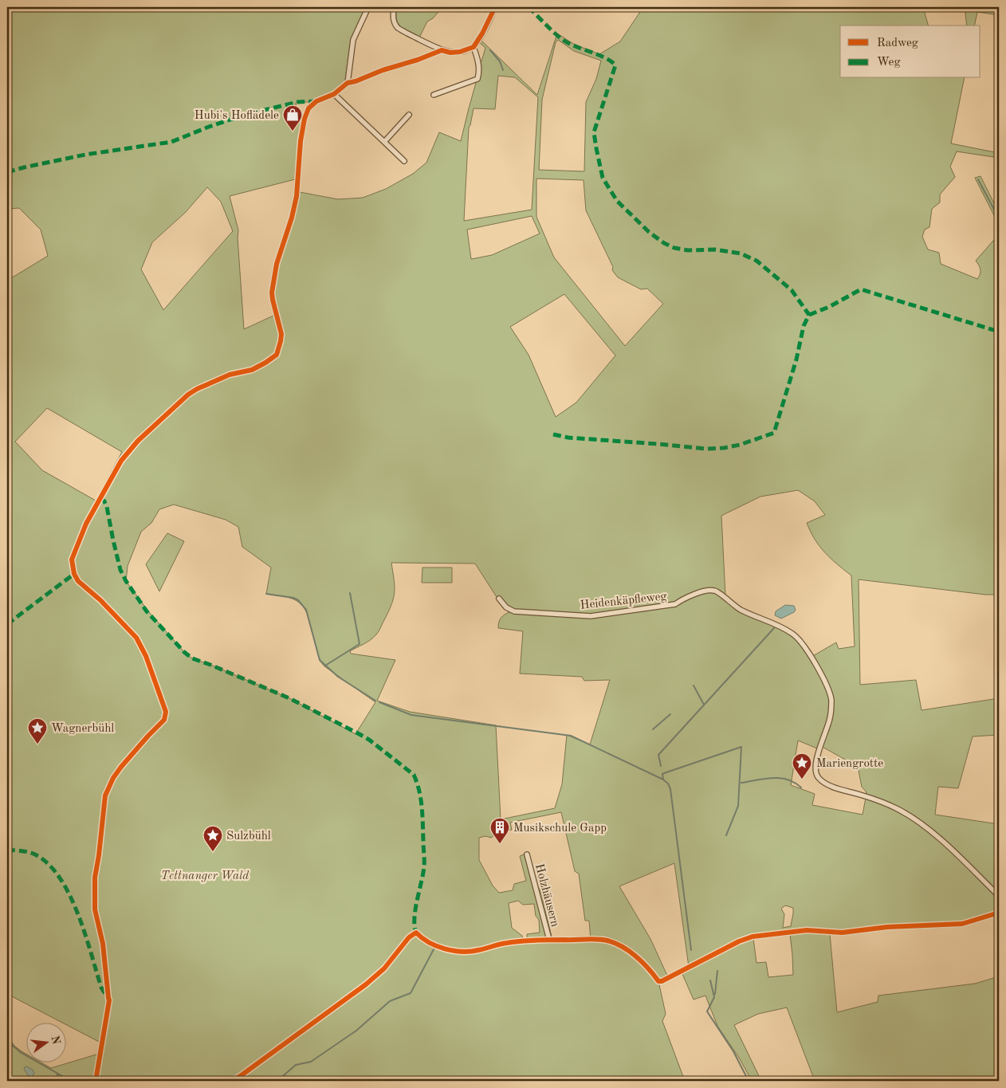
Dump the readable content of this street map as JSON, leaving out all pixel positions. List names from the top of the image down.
{
  "streets": {
    "street": ["Heidenkäpfleweg", "Holzhäusern"]
  },
  "parks": ["Tettnanger Wald"],
  "places": {
    "shop": ["Hubi's Hoflädele"],
    "place": ["Wagnerbühl", "Mariengrotte", "Sulzbühl"],
    "building": ["Musikschule Gapp"]
  },
  "legend": ["Radweg", "Weg"],
  "north": "right"
}
